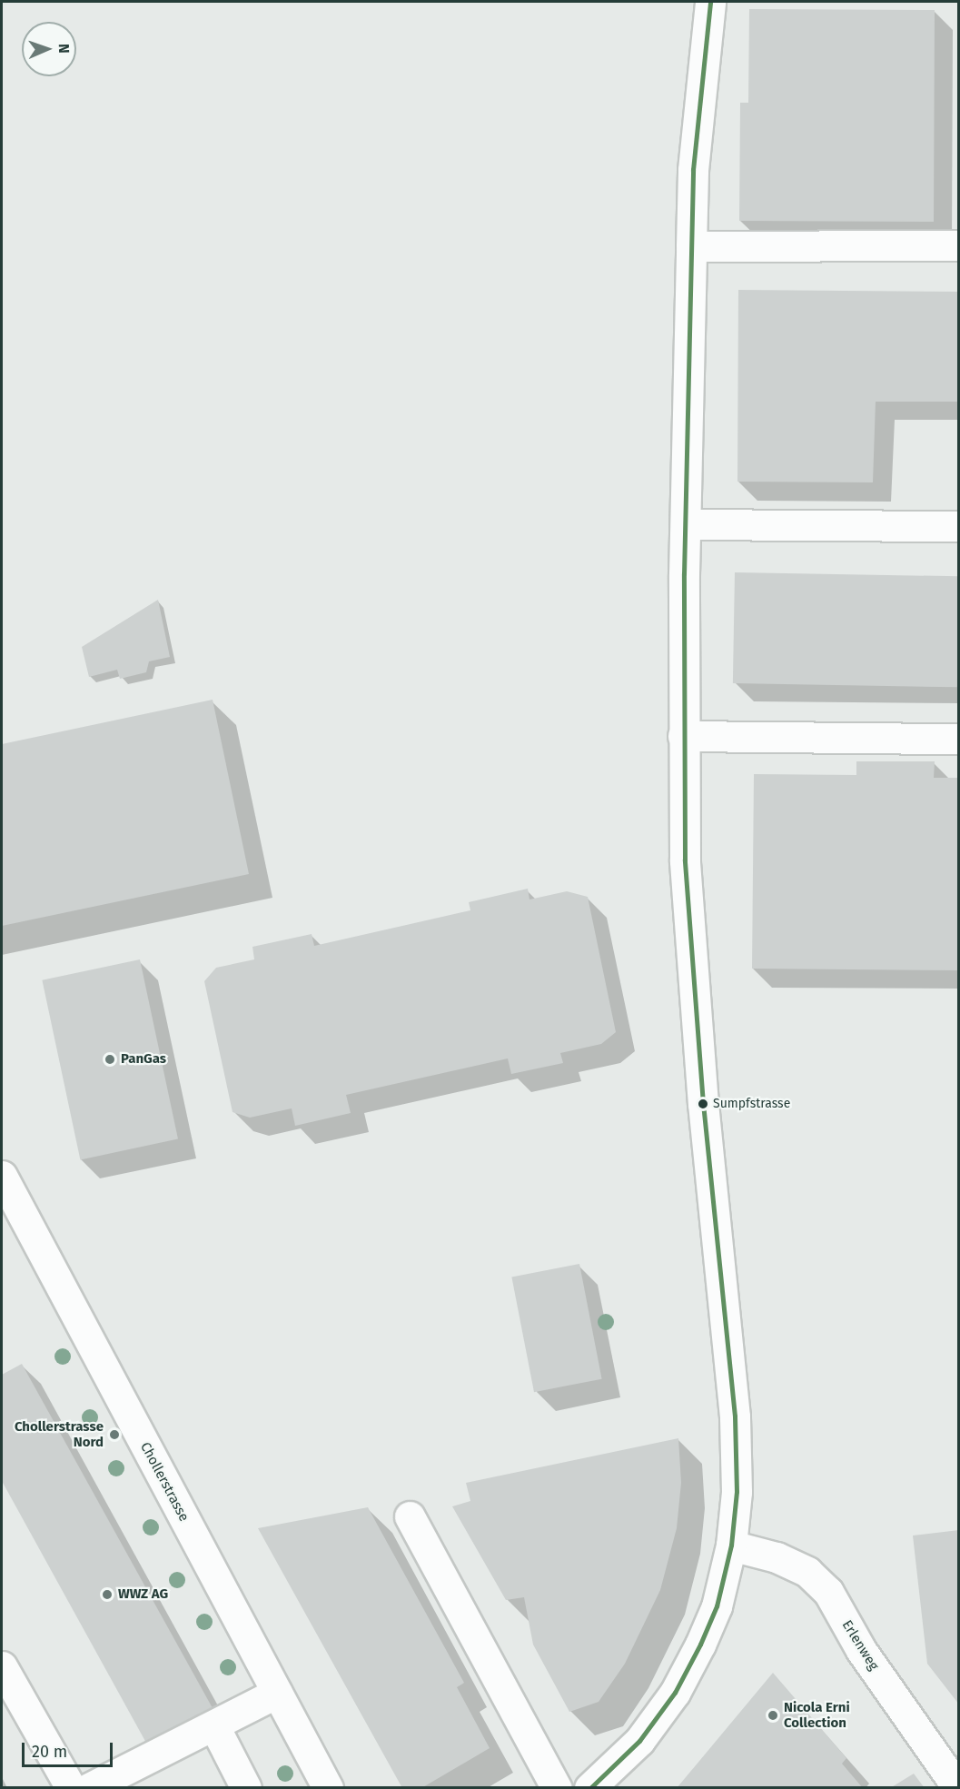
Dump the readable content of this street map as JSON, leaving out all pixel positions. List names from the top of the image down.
{
  "streets": {
    "street": ["Chollerstrasse", "Erlenweg"]
  },
  "places": [
    "PanGas",
    "Sumpfstrasse",
    "Chollerstrasse Nord",
    "WWZ AG",
    "Nicola Erni Collection"
  ],
  "scale_bar": "20 m",
  "north": "right"
}
